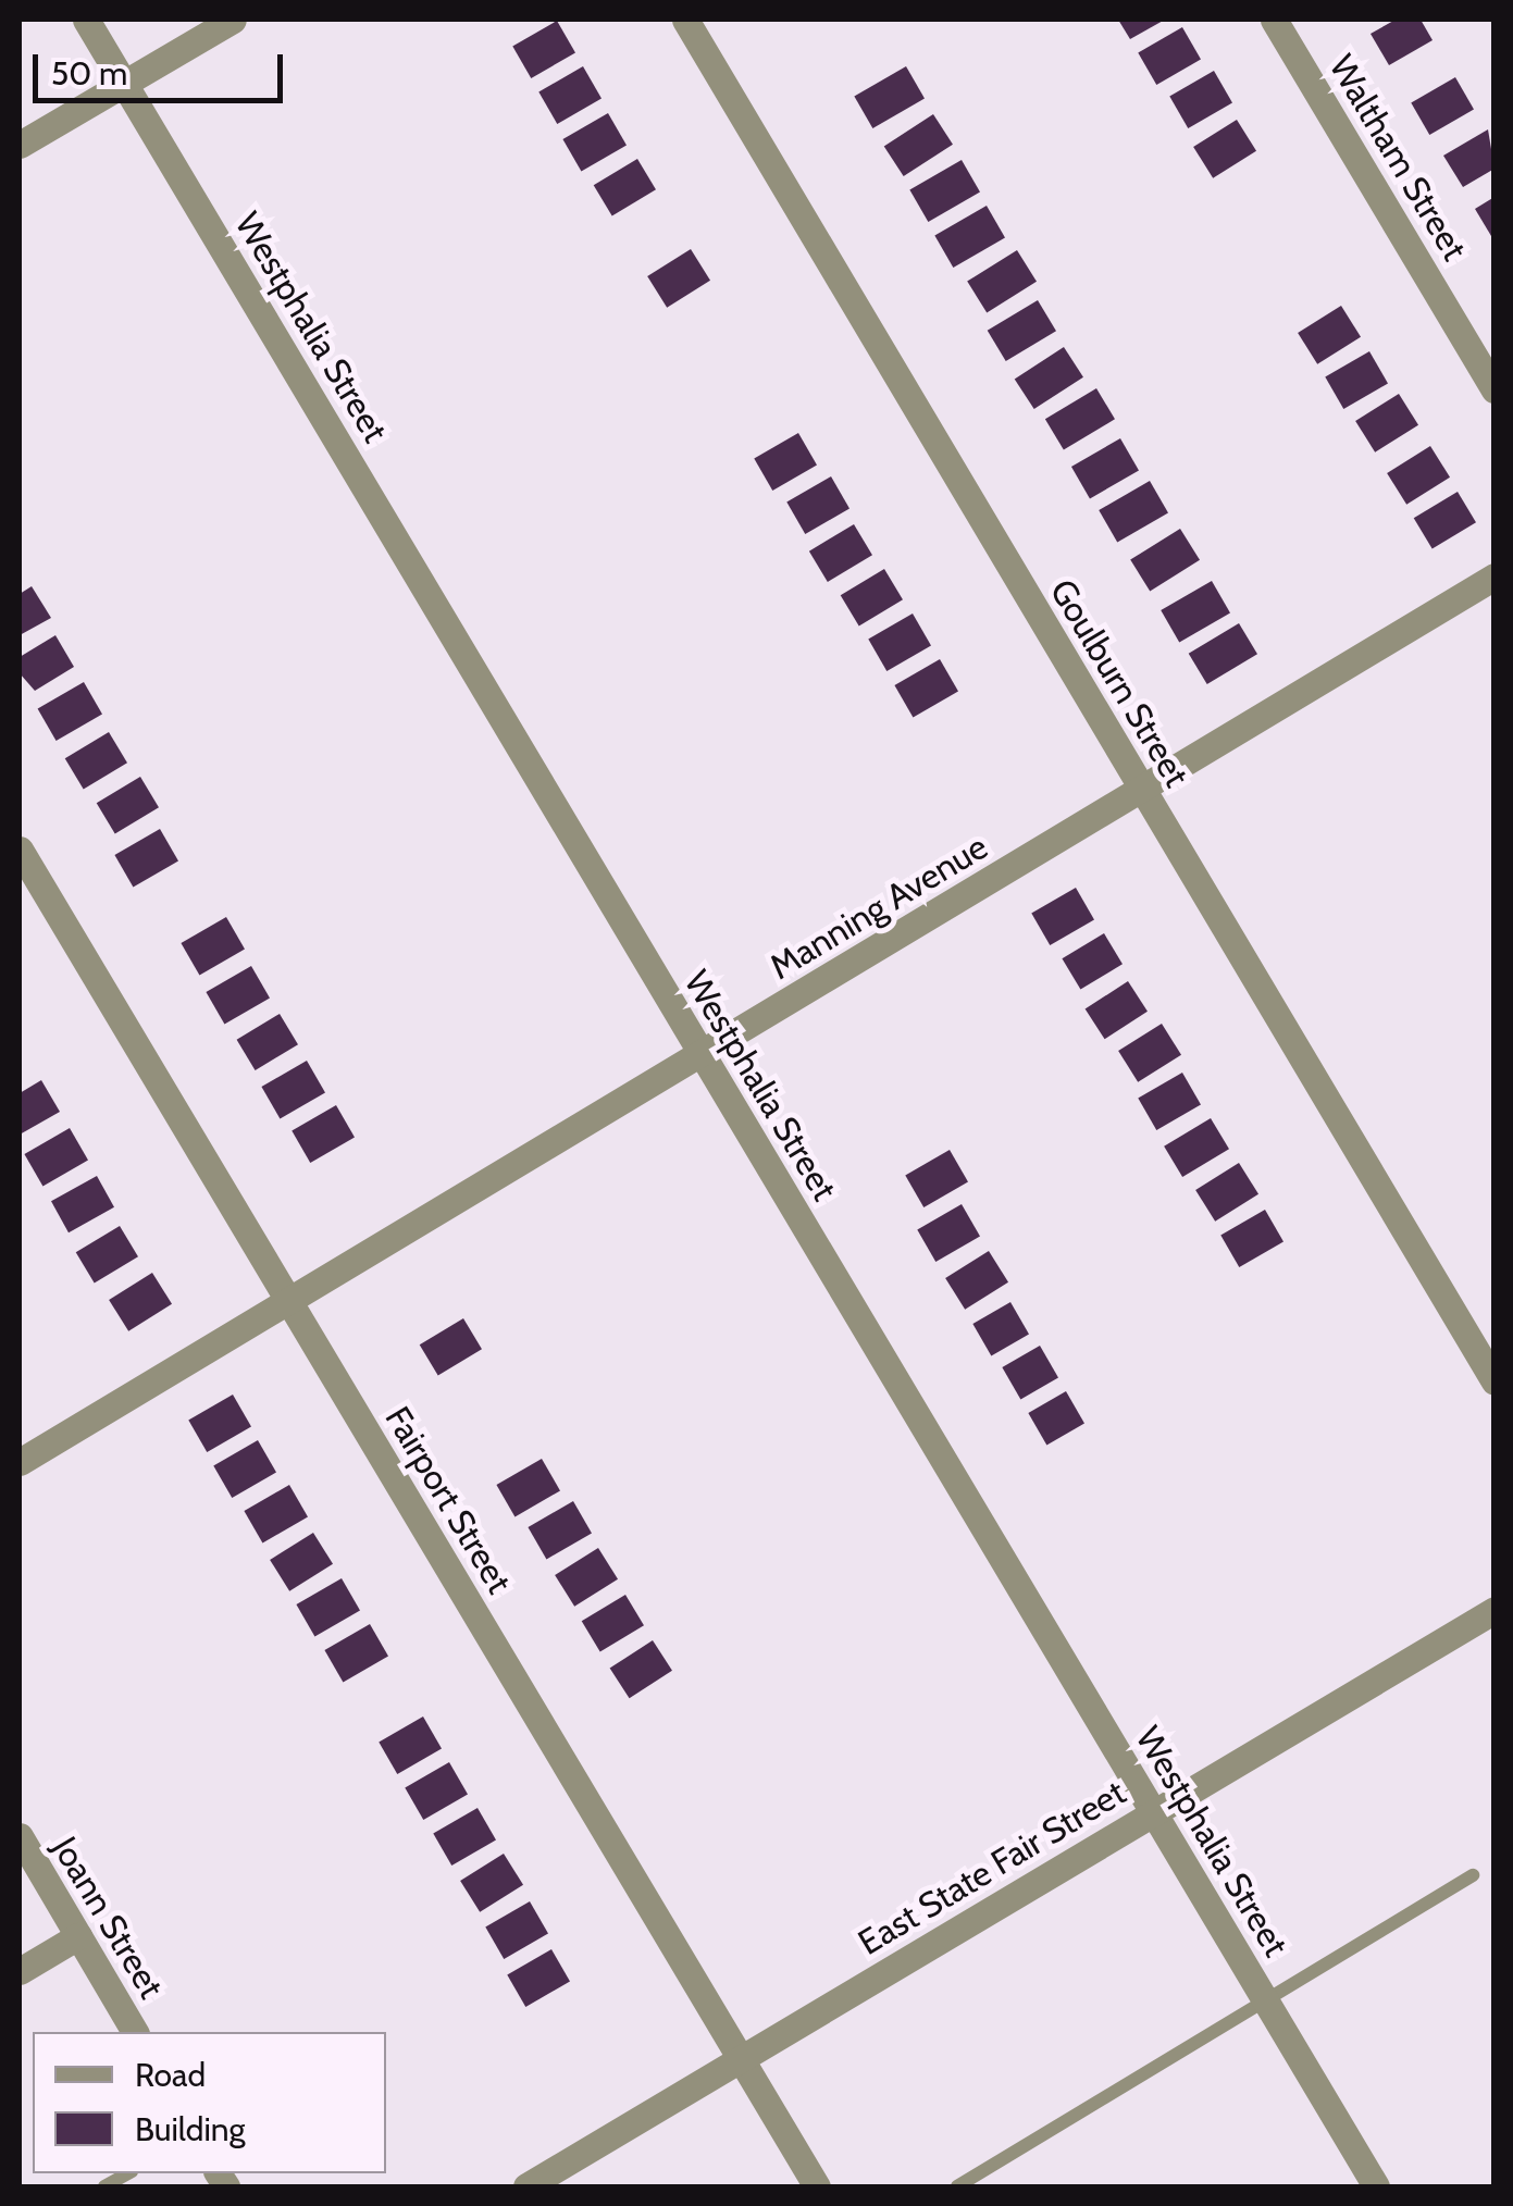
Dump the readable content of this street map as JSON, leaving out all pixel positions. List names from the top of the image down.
{
  "streets": {
    "street": [
      "Waltham Street",
      "Westphalia Street",
      "Goulburn Street",
      "Manning Avenue",
      "Fairport Street",
      "East State Fair Street",
      "Joann Street"
    ]
  },
  "crossings": [
    ["Westphalia Street", "Manning Avenue"],
    ["Westphalia Street", "East State Fair Street"],
    ["Goulburn Street", "Manning Avenue"],
    ["Manning Avenue", "Fairport Street"],
    ["Fairport Street", "East State Fair Street"]
  ],
  "legend": ["Road", "Building"],
  "scale_bar": "50 m"
}
